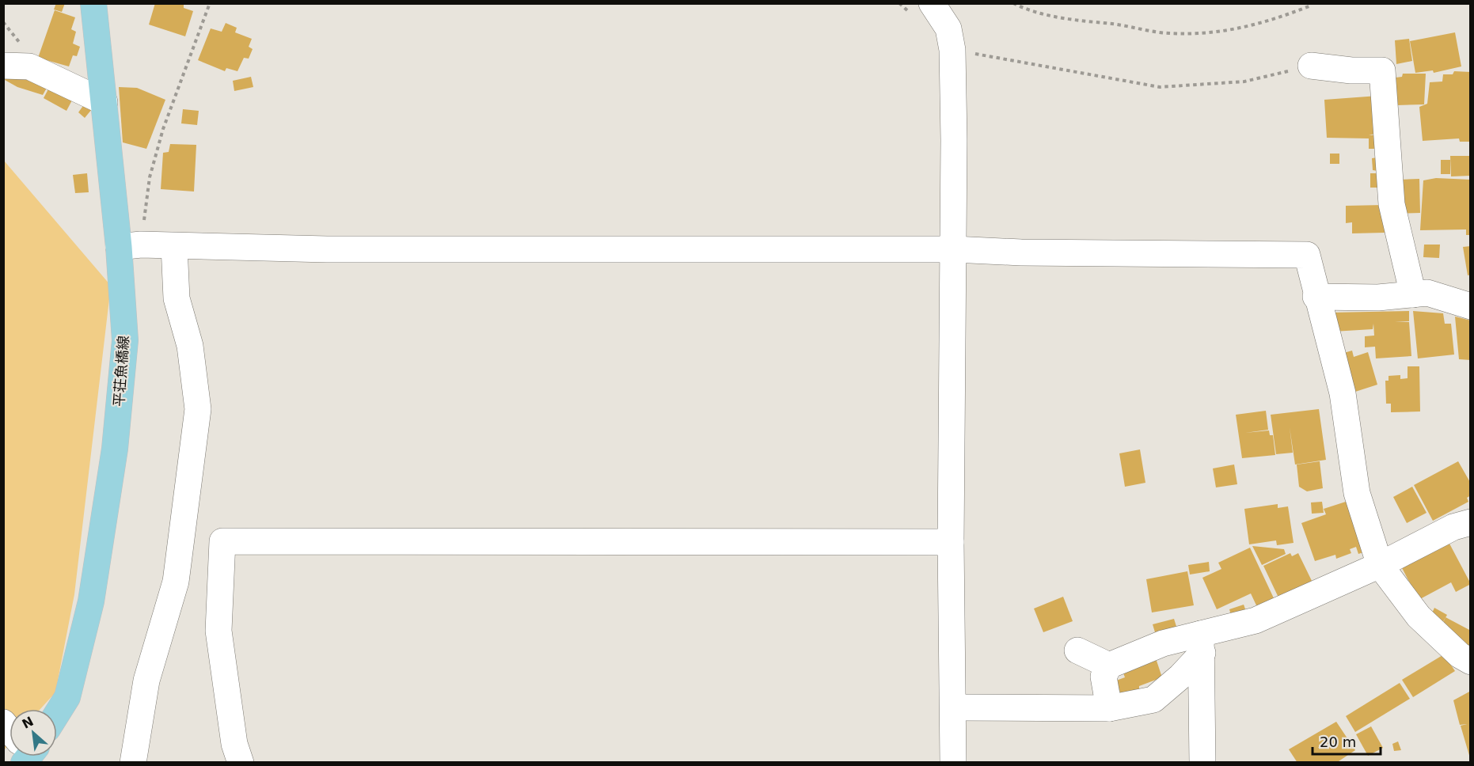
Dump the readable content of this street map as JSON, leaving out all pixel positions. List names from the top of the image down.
{
  "streets": {
    "main road": ["平荘魚橋線"]
  },
  "scale_bar": "20 m",
  "north": "top left"
}
